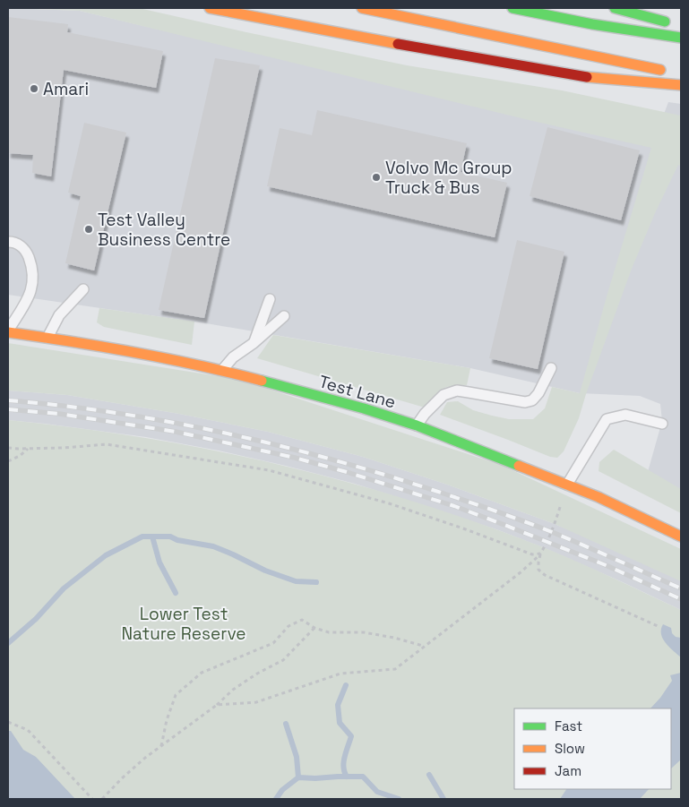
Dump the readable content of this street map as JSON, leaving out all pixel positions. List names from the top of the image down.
{
  "streets": {
    "main road": ["Test Lane"]
  },
  "parks": ["Lower Test Nature Reserve"],
  "places": ["Amari", "Volvo Mc Group Truck & Bus", "Test Valley Business Centre"],
  "legend": ["Fast", "Slow", "Jam"]
}
